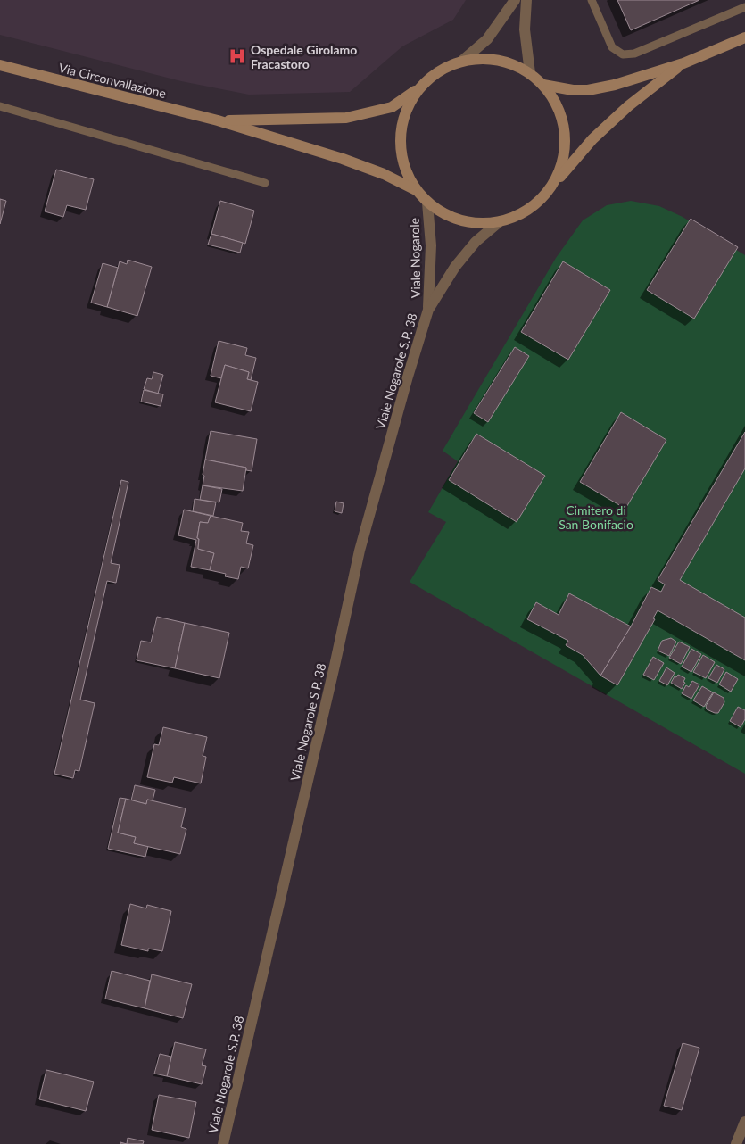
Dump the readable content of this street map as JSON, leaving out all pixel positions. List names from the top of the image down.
{
  "streets": {
    "main road": ["Via Circonvallazione"],
    "street": ["Viale Nogarole", "Viale Nogarole S.P. 38"]
  },
  "crossings": [
    ["Viale Nogarole", "Viale Nogarole S.P. 38"]
  ],
  "parks": ["Cimitero di San Bonifacio"],
  "places": {
    "hospital": ["Ospedale Girolamo Fracastoro"]
  }
}
